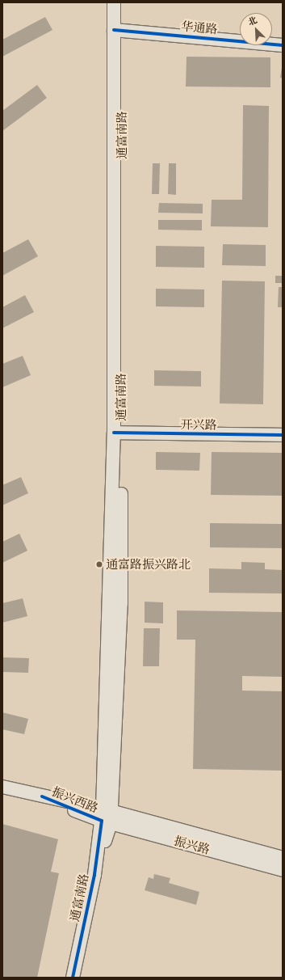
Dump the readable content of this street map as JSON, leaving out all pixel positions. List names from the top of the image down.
{
  "streets": {
    "main road": [
      "华通路",
      "通富南路",
      "开兴路",
      "振兴西路",
      "振兴路"
    ]
  },
  "crossings": [
    ["华通路", "通富南路"],
    ["通富南路", "开兴路"],
    ["通富南路", "振兴西路"],
    ["通富南路", "振兴路"],
    ["振兴西路", "振兴路"]
  ],
  "places": ["通富路振兴路北"],
  "north": "top left"
}
